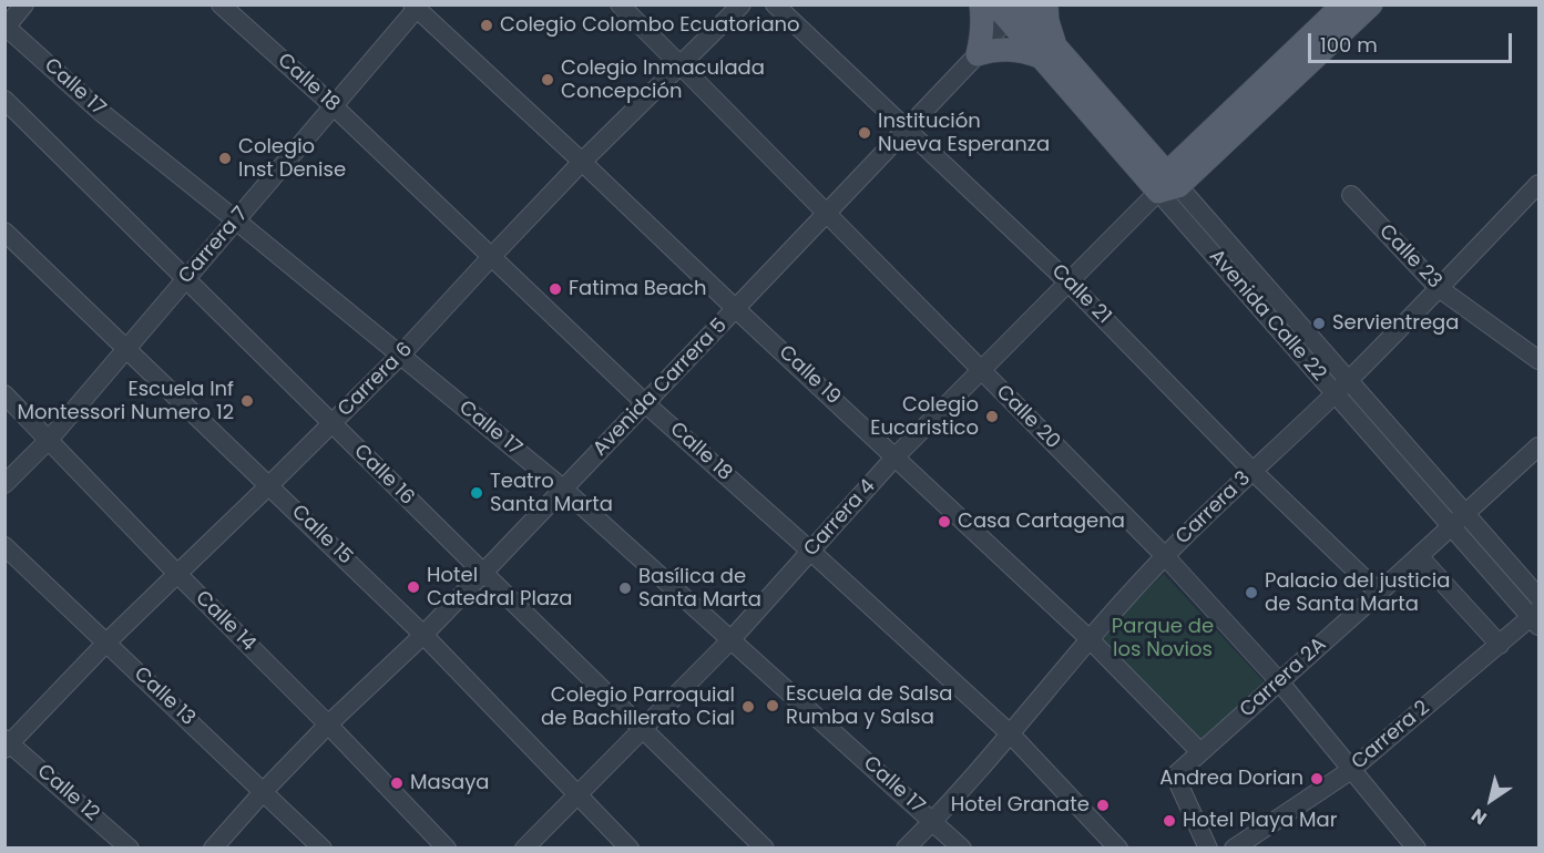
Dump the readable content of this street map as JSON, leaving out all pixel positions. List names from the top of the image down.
{
  "streets": {
    "main road": ["Avenida Calle 22"],
    "street": [
      "Calle 18",
      "Calle 17",
      "Carrera 7",
      "Calle 23",
      "Calle 21",
      "Calle 19",
      "Carrera 6",
      "Avenida Carrera 5",
      "Calle 20",
      "Calle 16",
      "Carrera 3",
      "Carrera 4",
      "Calle 15",
      "Calle 14",
      "Carrera 2A",
      "Calle 13",
      "Carrera 2",
      "Calle 12"
    ]
  },
  "crossings": [
    ["Calle 18", "Carrera 7"],
    ["Calle 18", "Carrera 6"],
    ["Calle 18", "Avenida Carrera 5"],
    ["Calle 18", "Carrera 3"],
    ["Calle 18", "Carrera 4"],
    ["Calle 17", "Carrera 7"],
    ["Calle 17", "Carrera 6"],
    ["Calle 17", "Avenida Carrera 5"],
    ["Calle 17", "Carrera 3"],
    ["Calle 17", "Carrera 4"],
    ["Carrera 7", "Calle 19"],
    ["Carrera 7", "Calle 16"],
    ["Carrera 7", "Calle 15"],
    ["Carrera 7", "Calle 14"],
    ["Calle 23", "Carrera 3"],
    ["Calle 21", "Avenida Carrera 5"],
    ["Calle 21", "Carrera 3"],
    ["Calle 21", "Carrera 4"],
    ["Calle 21", "Carrera 2A"],
    ["Avenida Calle 22", "Avenida Carrera 5"],
    ["Avenida Calle 22", "Carrera 3"],
    ["Avenida Calle 22", "Carrera 4"],
    ["Avenida Calle 22", "Carrera 2A"],
    ["Avenida Calle 22", "Carrera 2"],
    ["Calle 19", "Carrera 6"],
    ["Calle 19", "Avenida Carrera 5"],
    ["Calle 19", "Carrera 3"],
    ["Calle 19", "Carrera 4"],
    ["Calle 19", "Carrera 2A"],
    ["Carrera 6", "Calle 20"],
    ["Carrera 6", "Calle 16"],
    ["Carrera 6", "Calle 15"],
    ["Carrera 6", "Calle 14"],
    ["Carrera 6", "Calle 13"],
    ["Carrera 6", "Calle 12"],
    ["Avenida Carrera 5", "Calle 20"],
    ["Avenida Carrera 5", "Calle 16"],
    ["Avenida Carrera 5", "Calle 15"],
    ["Avenida Carrera 5", "Calle 14"],
    ["Avenida Carrera 5", "Calle 13"],
    ["Calle 20", "Carrera 3"],
    ["Calle 20", "Carrera 4"],
    ["Calle 20", "Carrera 2A"],
    ["Calle 20", "Carrera 2"],
    ["Calle 16", "Carrera 4"],
    ["Carrera 4", "Calle 15"]
  ],
  "parks": ["Parque de los Novios"],
  "places": [
    "Colegio Colombo Ecuatoriano",
    "Colegio Inmaculada Concepción",
    "Institución Nueva Esperanza",
    "Colegio Inst Denise",
    "Fatima Beach",
    "Servientrega",
    "Escuela Inf Montessori Numero 12",
    "Colegio Eucaristico",
    "Teatro Santa Marta",
    "Casa Cartagena",
    "Hotel Catedral Plaza",
    "Basílica de Santa Marta",
    "Palacio del justicia de Santa Marta",
    "Escuela de Salsa Rumba y Salsa",
    "Colegio Parroquial de Bachillerato Cial",
    "Andrea Dorian",
    "Masaya",
    "Hotel Granate",
    "Hotel Playa Mar"
  ],
  "scale_bar": "100 m",
  "north": "bottom left"
}
